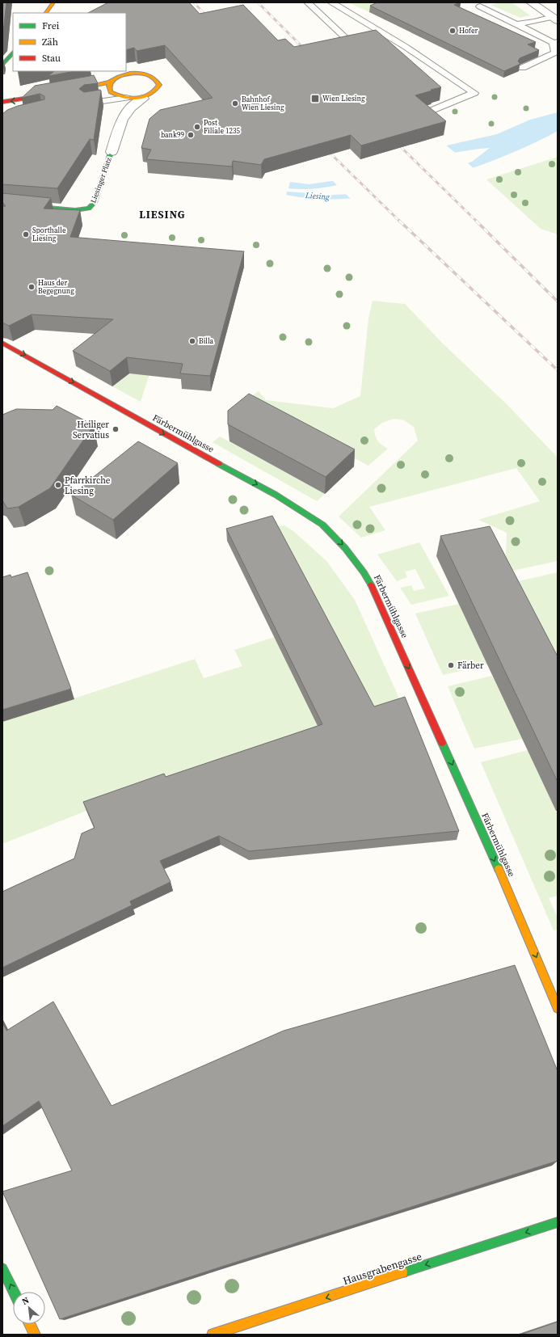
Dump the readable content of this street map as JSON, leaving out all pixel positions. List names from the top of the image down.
{
  "streets": {
    "street": ["Liesinger Platz", "Färbermühlgasse", "Hausgrabengasse"]
  },
  "one_way": ["Färbermühlgasse", "Hausgrabengasse"],
  "districts": ["LIESING"],
  "water": ["Liesing"],
  "places": {
    "other": [
      "Hofer",
      "Bahnhof Wien Liesing",
      "Post Filiale 1235",
      "bank99",
      "Sporthalle Liesing",
      "Haus der Begegnung",
      "Billa",
      "Heiliger Servatius",
      "Pfarrkirche Liesing",
      "Färber"
    ],
    "transit": ["Wien Liesing"]
  },
  "legend": ["Frei", "Zäh", "Stau"],
  "north": "top left"
}
